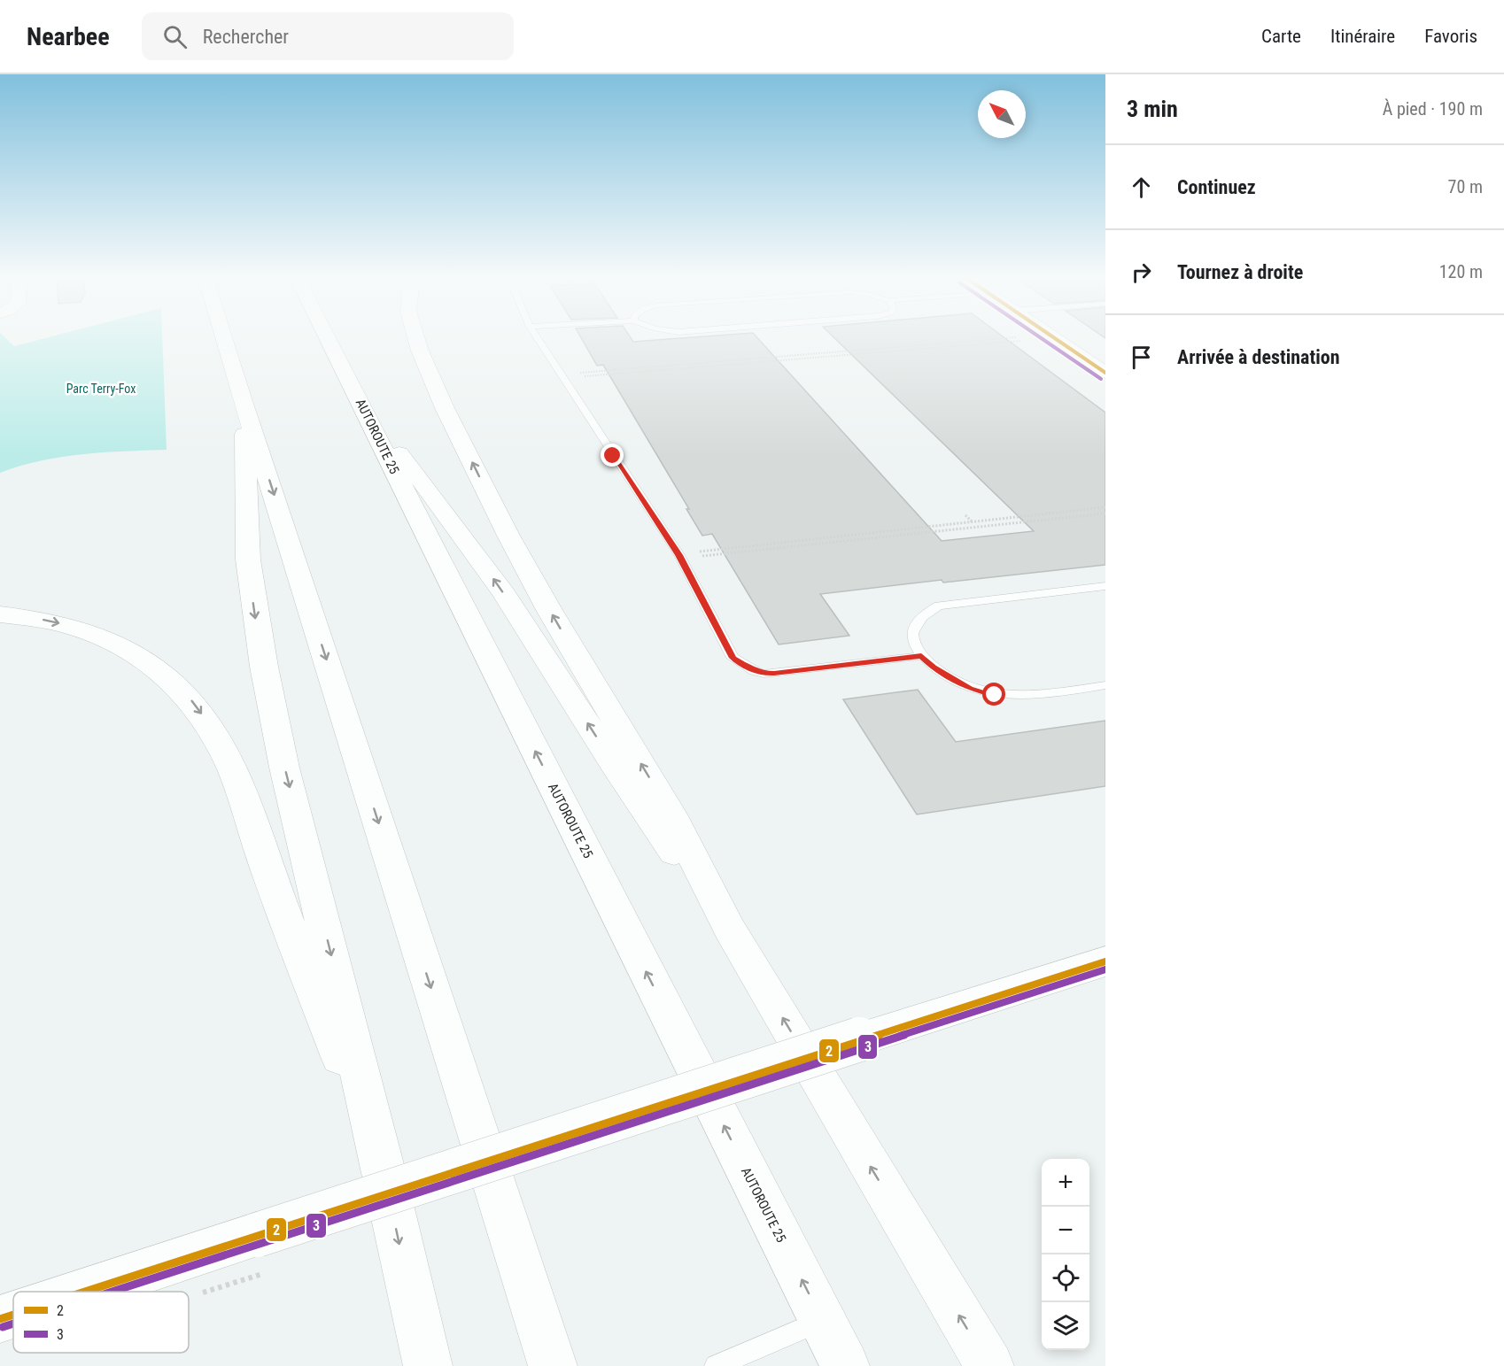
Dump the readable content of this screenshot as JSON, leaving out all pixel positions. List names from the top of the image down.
{
  "streets": {
    "main road": ["AUTOROUTE 25"]
  },
  "parks": ["Parc Terry-Fox"],
  "lines": ["transit line 2", "transit line 3"],
  "legend": ["2", "3"],
  "north": "top left",
  "page": {
    "header": "Nearbee",
    "search": "Rechercher",
    "nav": ["Carte", "Itinéraire", "Favoris"],
    "heading": ["3 min", "À pied · 190 m"],
    "list": [
      ["Continuez", "70 m"],
      ["Tournez à droite", "120 m"],
      "Arrivée à destination"
    ],
    "map_buttons": ["+", "−"]
  }
}
